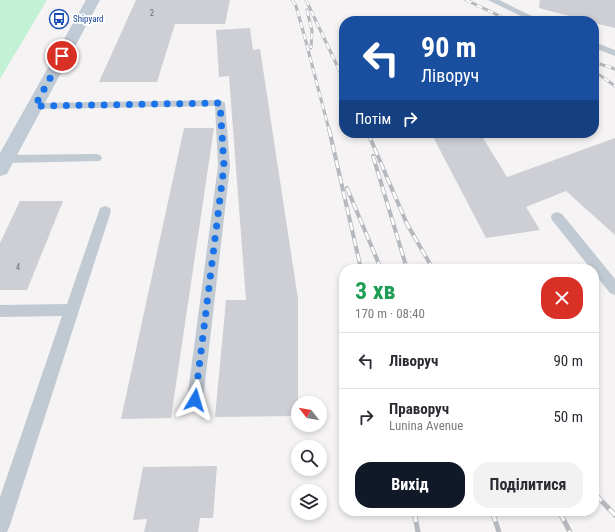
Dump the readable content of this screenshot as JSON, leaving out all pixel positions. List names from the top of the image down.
{
  "places": {
    "bus stop": ["Shipyard"]
  },
  "house_numbers": ["2", "4"],
  "north": "top left",
  "page": {
    "turn": ["90 m", "Ліворуч"],
    "then": "Потім",
    "heading": ["3 хв", "170 m · 08:40"],
    "list": [
      {
        "name": "Ліворуч",
        "value": "90 m"
      },
      {
        "name": "Праворуч",
        "note": "Lunina Avenue",
        "value": "50 m"
      }
    ],
    "buttons": ["Вихід", "Поділитися"]
  }
}
